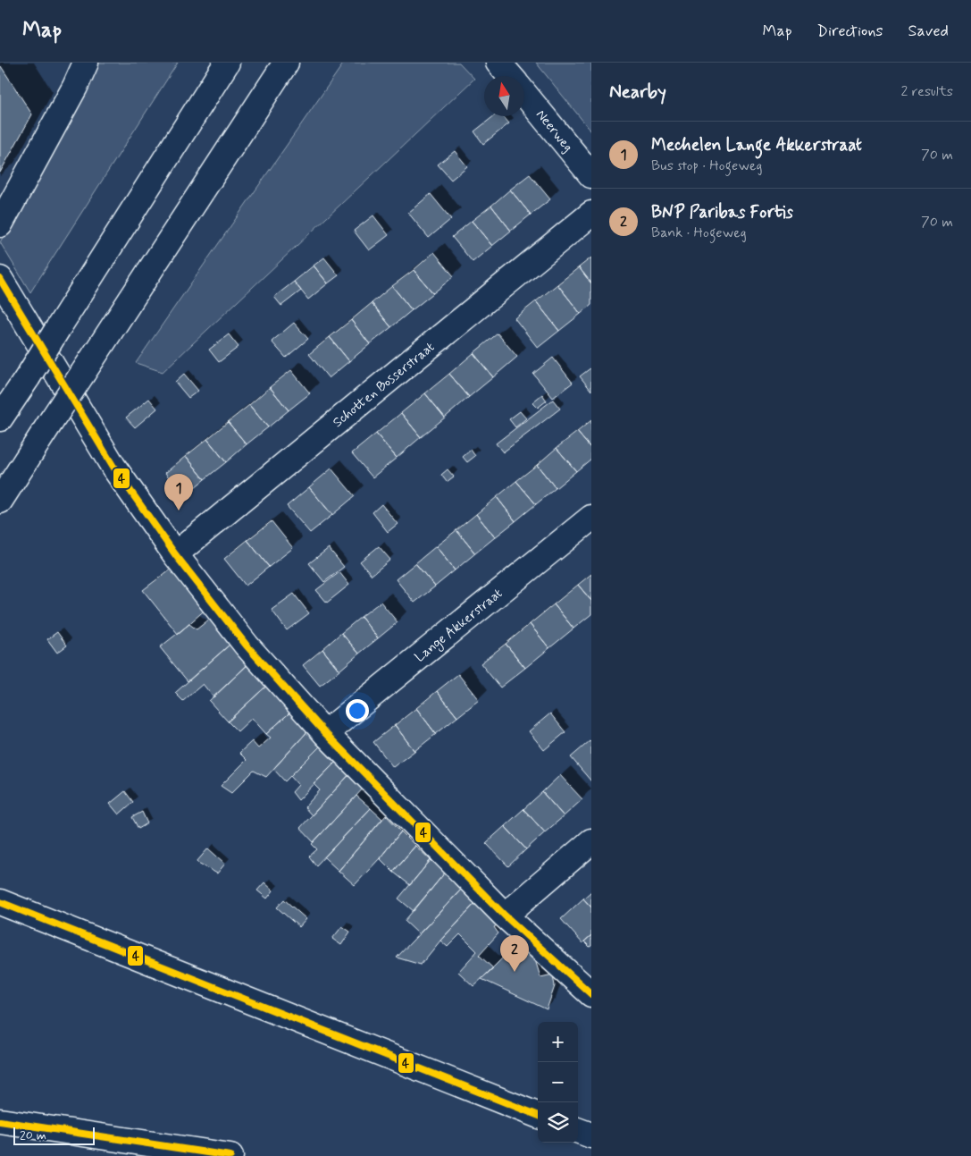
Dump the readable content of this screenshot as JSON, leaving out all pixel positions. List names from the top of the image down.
{
  "streets": {
    "street": ["Neerweg", "Schotten Bosserstraat", "Lange Akkerstraat"]
  },
  "lines": ["transit line 4"],
  "scale_bar": "20 m",
  "north": "top",
  "page": {
    "header": "Map",
    "nav": ["Map", "Directions", "Saved"],
    "heading": ["Nearby", "2 results"],
    "list": [
      {
        "mark": "1",
        "name": "Mechelen Lange Akkerstraat",
        "note": "Bus stop · Hogeweg",
        "value": "70 m"
      },
      {
        "mark": "2",
        "name": "BNP Paribas Fortis",
        "note": "Bank · Hogeweg",
        "value": "70 m"
      }
    ],
    "pins": ["1", "2"],
    "map_buttons": ["+", "−"],
    "scale": "20 m"
  }
}
